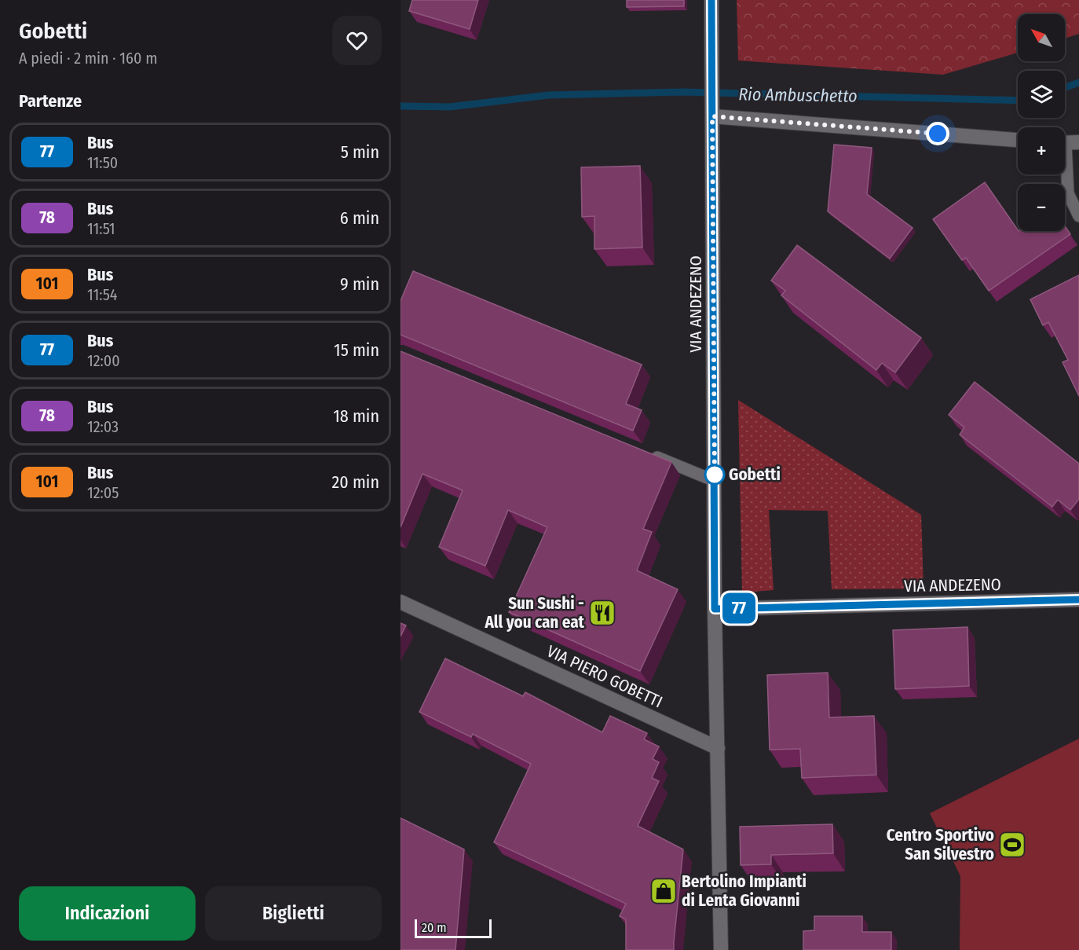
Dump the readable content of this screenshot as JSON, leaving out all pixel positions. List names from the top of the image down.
{
  "streets": {
    "street": ["VIA ANDEZENO", "VIA PIERO GOBETTI"]
  },
  "crossings": [
    ["VIA ANDEZENO", "VIA PIERO GOBETTI"]
  ],
  "water": ["Rio Ambuschetto"],
  "places": {
    "other": ["Gobetti"],
    "restaurant": ["Sun Sushi - All you can eat"],
    "sports": ["Centro Sportivo San Silvestro"],
    "shop": ["Bertolino Impianti di Lenta Giovanni"]
  },
  "lines": ["bus line 77"],
  "scale_bar": "20 m",
  "north": "top left",
  "page": {
    "heading": [
      ["Gobetti", "A piedi · 2 min · 160 m"],
      "Partenze"
    ],
    "on_map": "77",
    "map_buttons": ["+", "−"],
    "list": [
      {
        "mark": "77",
        "name": "Bus",
        "note": "11:50",
        "value": "5 min"
      },
      {
        "mark": "78",
        "name": "Bus",
        "note": "11:51",
        "value": "6 min"
      },
      {
        "mark": "101",
        "name": "Bus",
        "note": "11:54",
        "value": "9 min"
      },
      {
        "mark": "77",
        "name": "Bus",
        "note": "12:00",
        "value": "15 min"
      },
      {
        "mark": "78",
        "name": "Bus",
        "note": "12:03",
        "value": "18 min"
      },
      {
        "mark": "101",
        "name": "Bus",
        "note": "12:05",
        "value": "20 min"
      }
    ],
    "buttons": ["Indicazioni", "Biglietti"],
    "scale": "20 m"
  }
}
